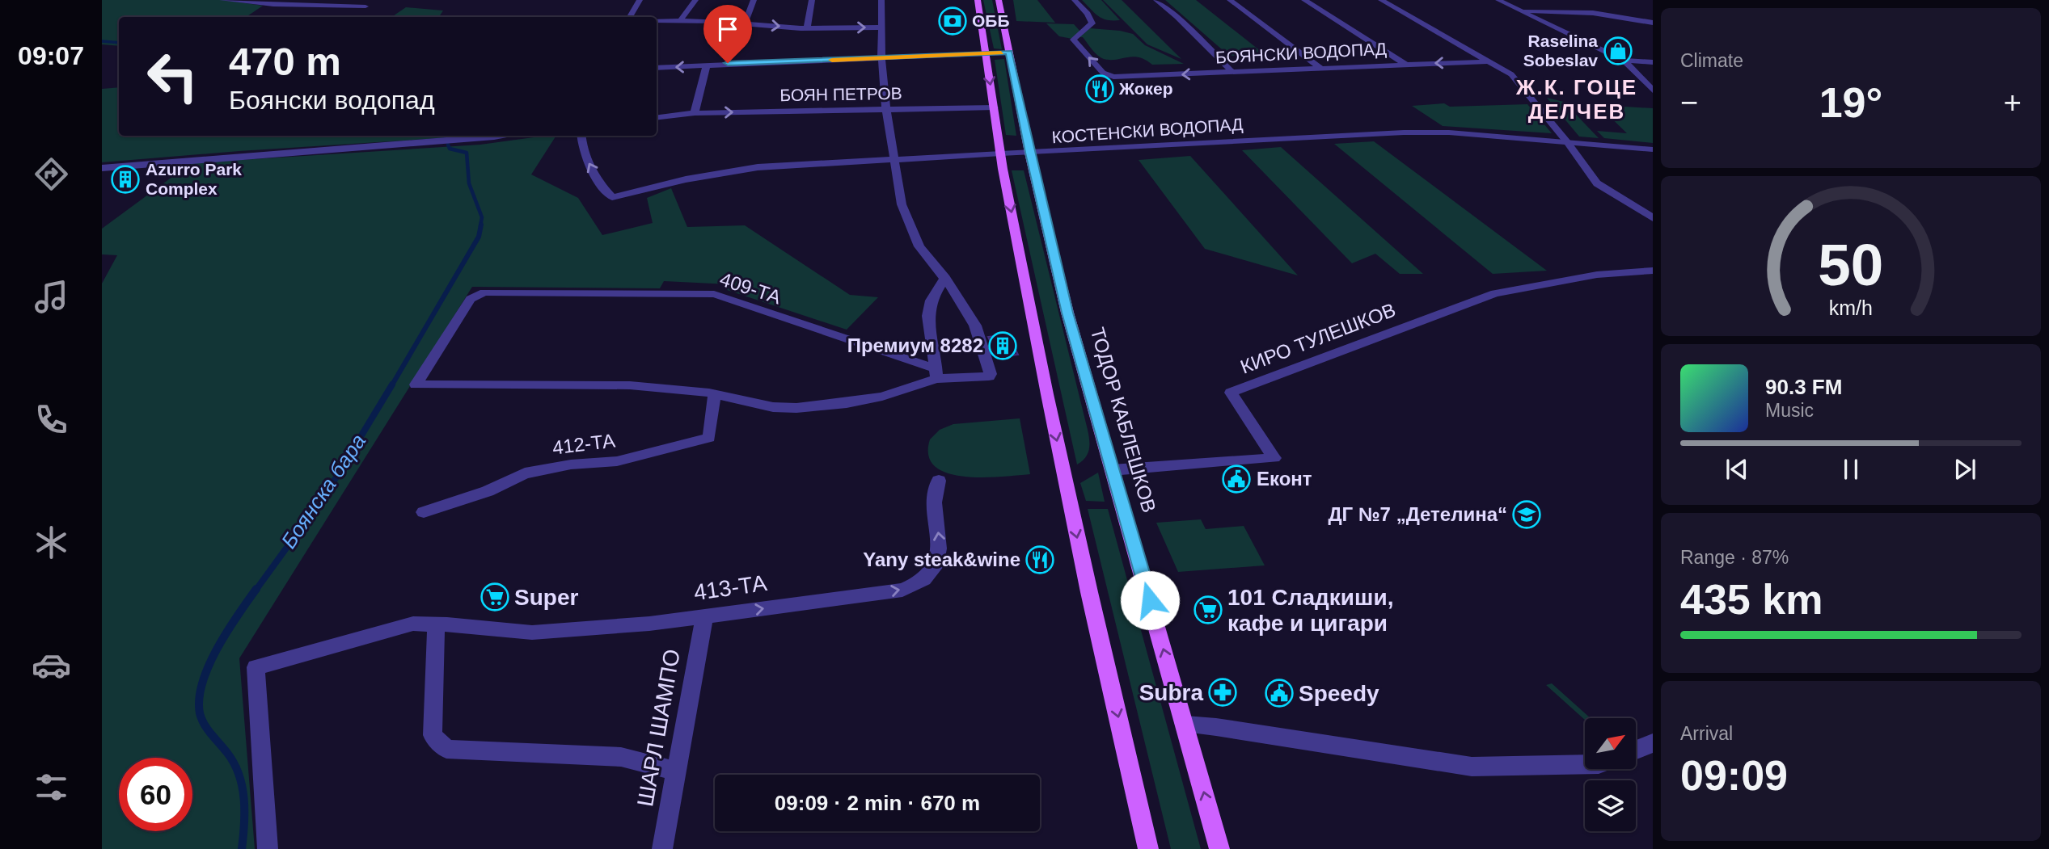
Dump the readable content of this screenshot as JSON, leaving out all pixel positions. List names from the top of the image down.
{
  "streets": {
    "main road": ["ТОДОР КАБЛЕШКОВ"],
    "street": [
      "БОЯНСКИ ВОДОПАД",
      "БОЯН ПЕТРОВ",
      "КОСТЕНСКИ ВОДОПАД",
      "409-ТА",
      "КИРО ТУЛЕШКОВ",
      "412-ТА",
      "413-ТА",
      "ШАРЛ ШАМПО"
    ]
  },
  "crossings": [
    ["КОСТЕНСКИ ВОДОПАД", "ТОДОР КАБЛЕШКОВ"],
    ["409-ТА", "412-ТА"],
    ["КИРО ТУЛЕШКОВ", "ТОДОР КАБЛЕШКОВ"],
    ["413-ТА", "ШАРЛ ШАМПО"]
  ],
  "districts": ["Ж.К. ГОЦЕ ДЕЛЧЕВ"],
  "water": ["Боянска бара"],
  "places": {
    "bank": ["ОББ"],
    "shop": ["Raselina Sobeslav"],
    "restaurant": ["Жокер", "Yany steak&wine"],
    "building": ["Azurro Park Complex", "Премиум 8282"],
    "public building": ["Еконт", "Speedy"],
    "school or university": ["ДГ №7 „Детелина“"],
    "supermarket": ["Super", "101 Сладкиши, кафе и цигари"],
    "pharmacy": ["Subra"]
  },
  "north": "top right",
  "page": {
    "tabs": "09:07",
    "tile": [
      "Climate",
      ["Range · 87%", "435 km"],
      ["Arrival", "09:09"]
    ],
    "turn": ["470 m", "Боянски водопад"],
    "heat": ["−", "19°", "+"],
    "song": ["90.3 FM", "Music"],
    "limit": "60",
    "trip": "09:09 · 2 min · 670 m",
    "gauge": ["50", "km/h"]
  }
}
